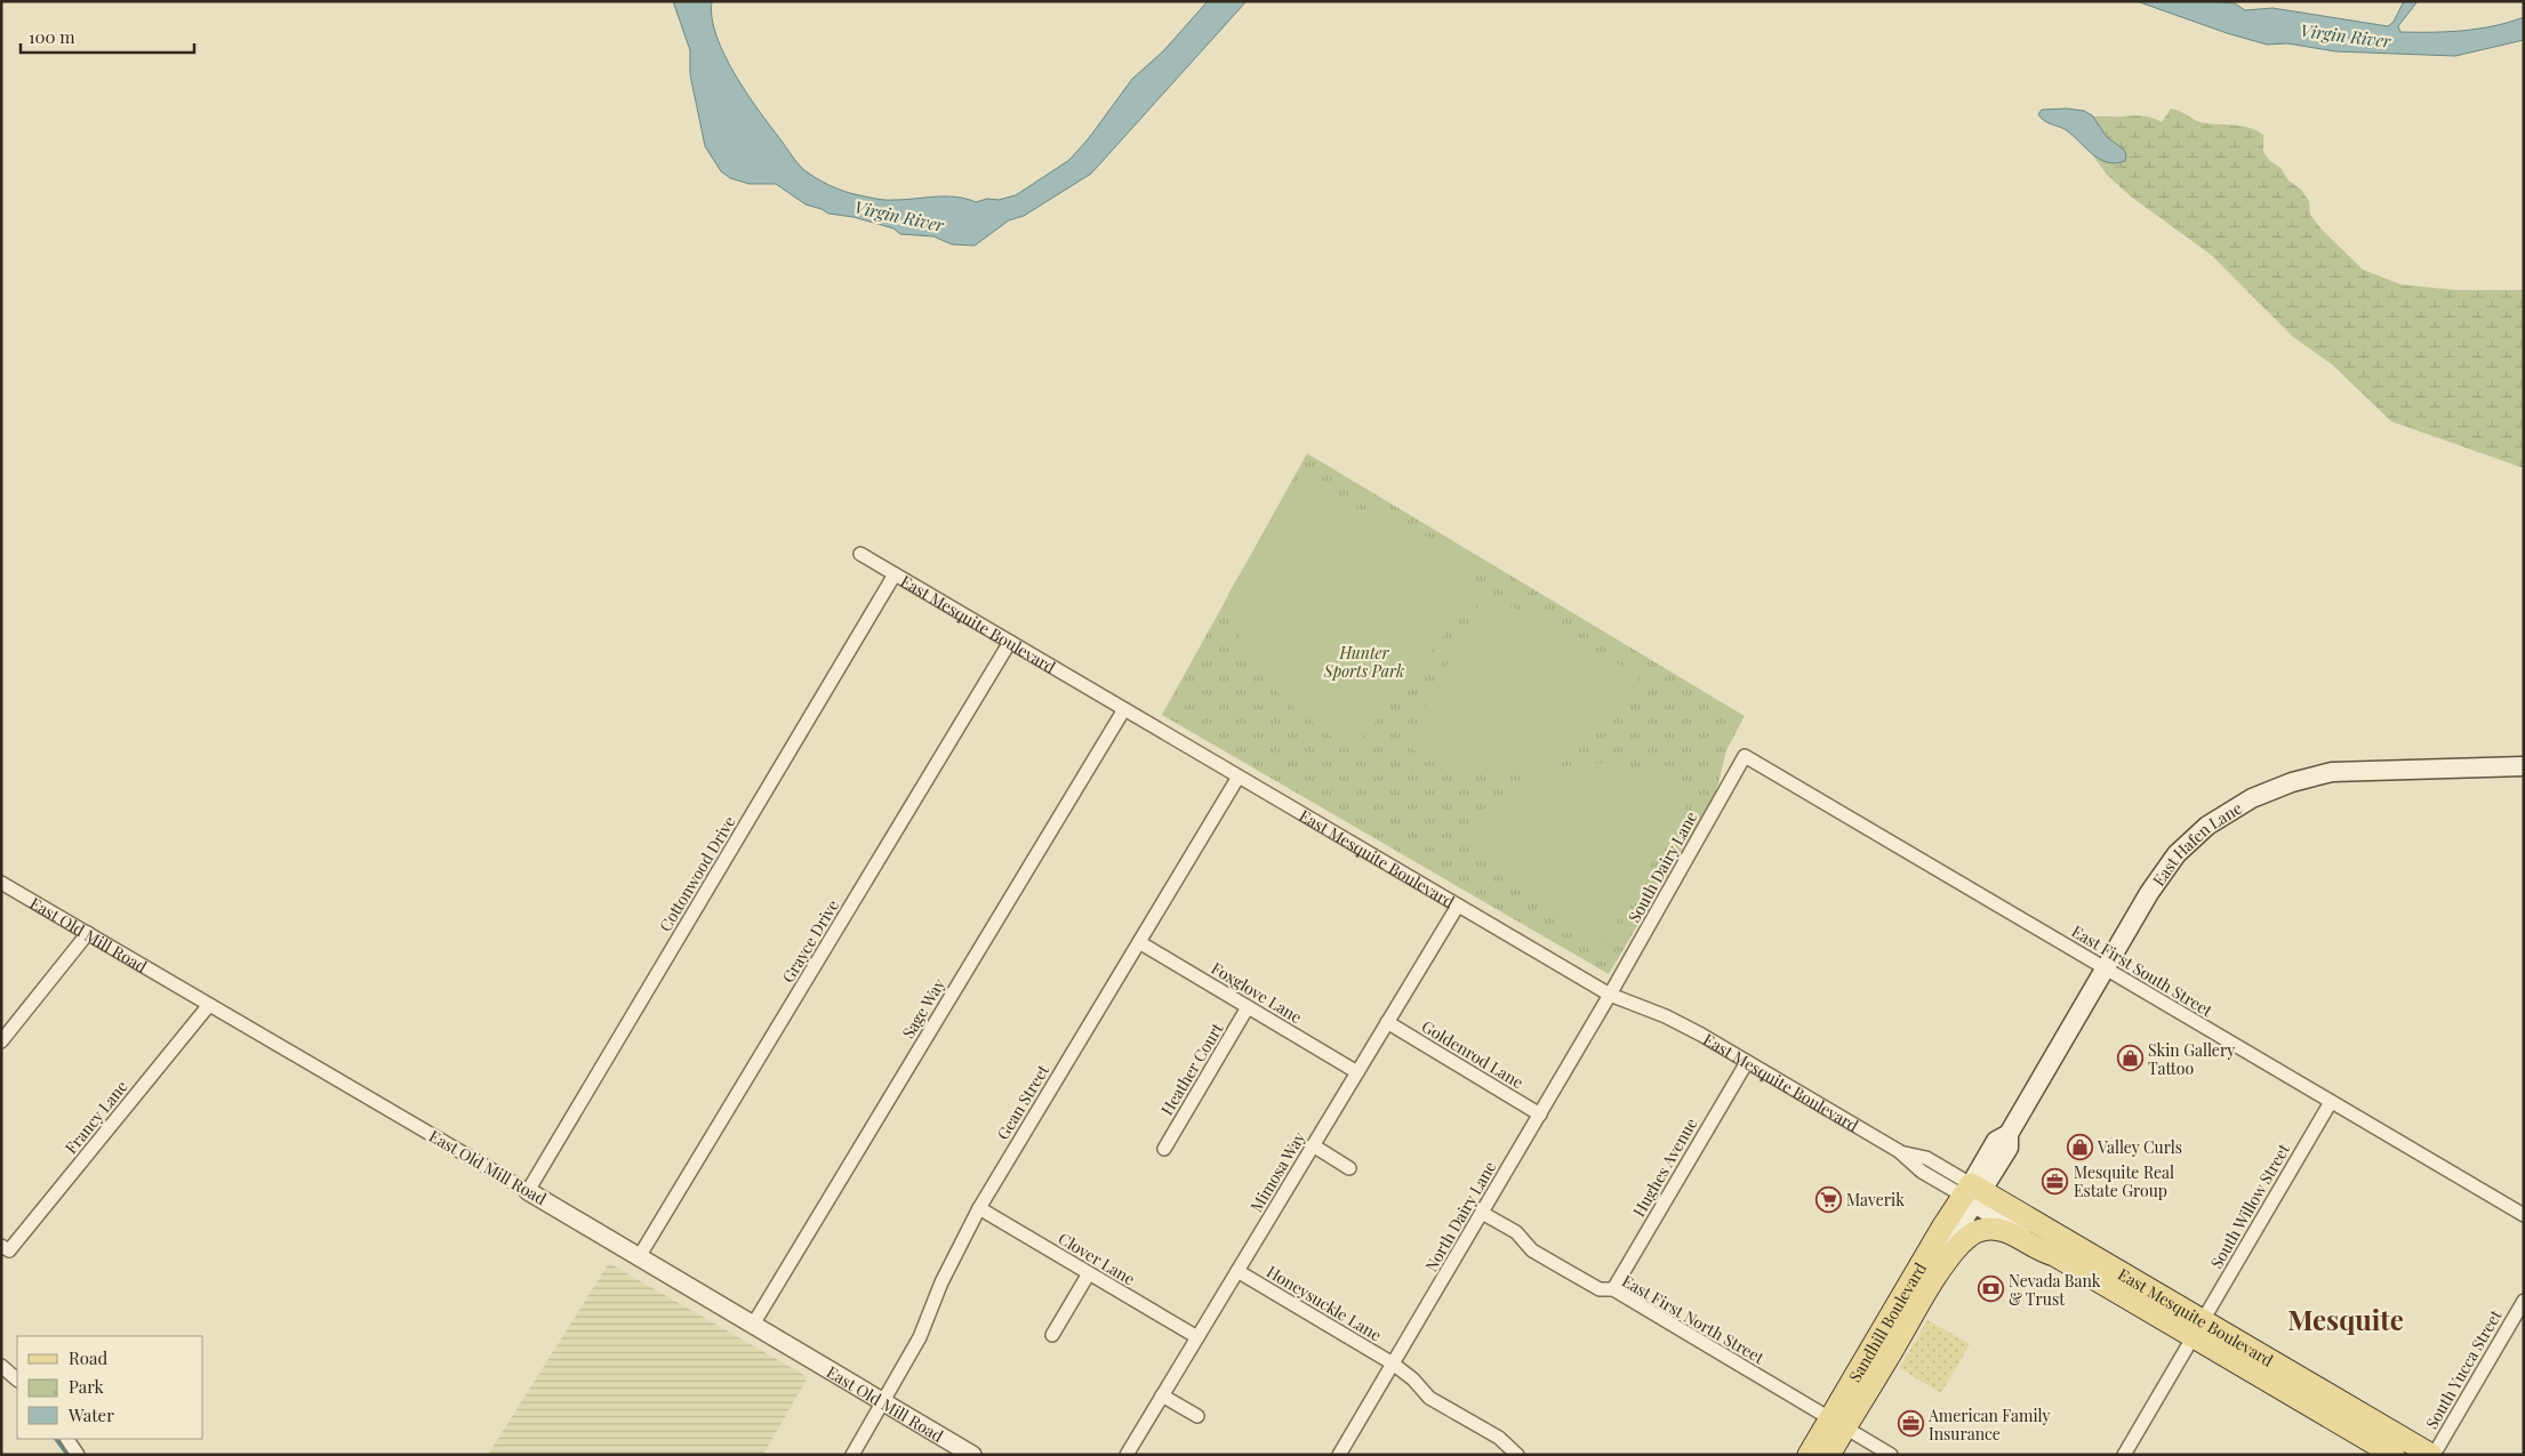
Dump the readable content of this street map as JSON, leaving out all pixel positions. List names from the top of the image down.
{
  "streets": {
    "main road": ["East Mesquite Boulevard", "East Hafen Lane", "Sandhill Boulevard"],
    "street": [
      "South Dairy Lane",
      "Cottonwood Drive",
      "East Old Mill Road",
      "Grayce Drive",
      "East First South Street",
      "Foxglove Lane",
      "Sage Way",
      "Goldenrod Lane",
      "Heather Court",
      "Gean Street",
      "Francy Lane",
      "Hughes Avenue",
      "Mimosa Way",
      "South Willow Street",
      "North Dairy Lane",
      "Clover Lane",
      "Honeysuckle Lane",
      "East First North Street",
      "South Yucca Street"
    ]
  },
  "crossings": [
    ["East Mesquite Boulevard", "East Hafen Lane"],
    ["East Mesquite Boulevard", "South Dairy Lane"],
    ["East Mesquite Boulevard", "Cottonwood Drive"],
    ["East Mesquite Boulevard", "Grayce Drive"],
    ["East Mesquite Boulevard", "Sage Way"],
    ["East Mesquite Boulevard", "Gean Street"],
    ["East Mesquite Boulevard", "Hughes Avenue"],
    ["East Mesquite Boulevard", "Mimosa Way"],
    ["East Mesquite Boulevard", "South Willow Street"],
    ["East Mesquite Boulevard", "North Dairy Lane"],
    ["East Mesquite Boulevard", "Sandhill Boulevard"],
    ["East Mesquite Boulevard", "South Yucca Street"],
    ["East Hafen Lane", "East First South Street"],
    ["East Hafen Lane", "Sandhill Boulevard"],
    ["South Dairy Lane", "East First South Street"],
    ["South Dairy Lane", "North Dairy Lane"],
    ["Cottonwood Drive", "East Old Mill Road"],
    ["East Old Mill Road", "Grayce Drive"],
    ["East Old Mill Road", "Sage Way"],
    ["East Old Mill Road", "Gean Street"],
    ["East Old Mill Road", "Francy Lane"],
    ["East First South Street", "South Willow Street"],
    ["Foxglove Lane", "Heather Court"],
    ["Foxglove Lane", "Gean Street"],
    ["Foxglove Lane", "Mimosa Way"],
    ["Goldenrod Lane", "Mimosa Way"],
    ["Goldenrod Lane", "North Dairy Lane"],
    ["Gean Street", "Clover Lane"],
    ["Hughes Avenue", "East First North Street"],
    ["Mimosa Way", "Clover Lane"],
    ["Mimosa Way", "Honeysuckle Lane"],
    ["North Dairy Lane", "Honeysuckle Lane"],
    ["North Dairy Lane", "East First North Street"],
    ["East First North Street", "Sandhill Boulevard"]
  ],
  "districts": ["Mesquite"],
  "water": ["Virgin River"],
  "parks": ["Hunter Sports Park"],
  "places": {
    "shop": ["Skin Gallery Tattoo", "Valley Curls"],
    "office": ["Mesquite Real Estate Group", "American Family Insurance"],
    "supermarket": ["Maverik"],
    "bank": ["Nevada Bank & Trust"]
  },
  "legend": ["Road", "Park", "Water"],
  "scale_bar": "100 m"
}
